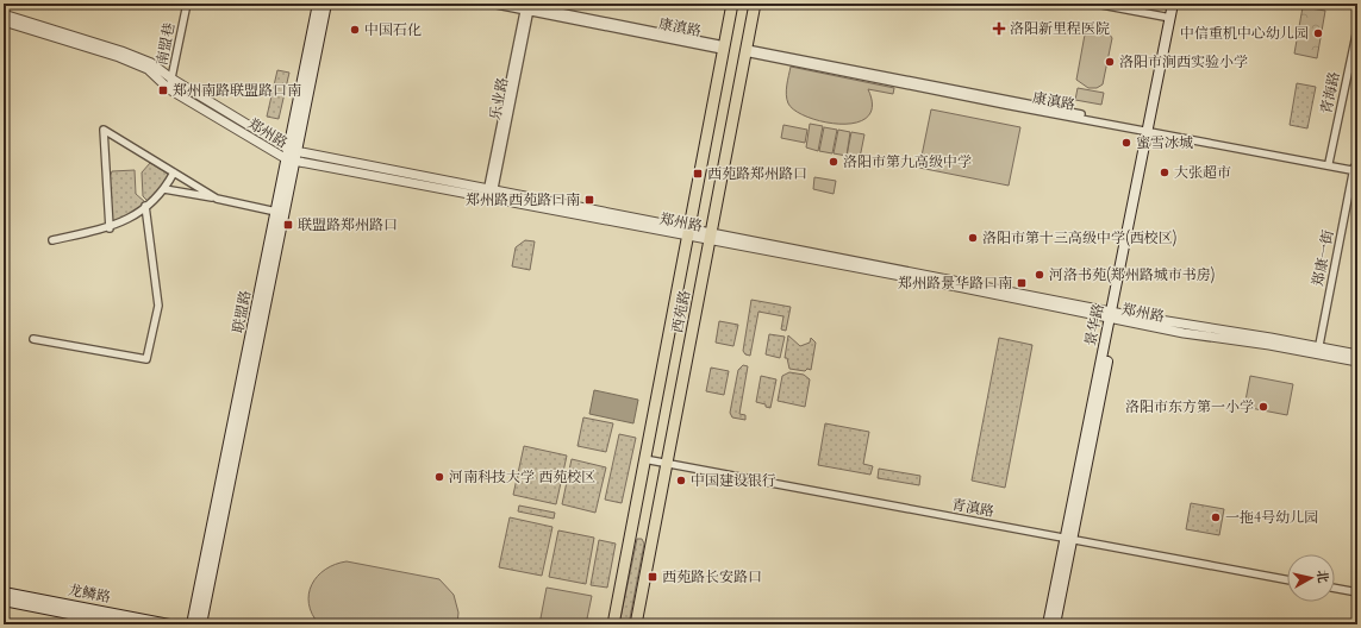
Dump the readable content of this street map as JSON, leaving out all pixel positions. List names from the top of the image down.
{
  "streets": {
    "main road": [
      "联盟路",
      "西苑路",
      "景华路",
      "龙鳞路"
    ],
    "street": [
      "康滇路",
      "南盟巷",
      "青海路",
      "乐业路",
      "郑州路",
      "郑康一街",
      "青滇路"
    ]
  },
  "crossings": [
    ["康滇路", "青海路"],
    ["康滇路", "乐业路"],
    ["康滇路", "郑康一街"],
    ["康滇路", "西苑路"],
    ["康滇路", "景华路"],
    ["南盟巷", "郑州路"],
    ["乐业路", "郑州路"],
    ["郑州路", "郑康一街"],
    ["郑州路", "联盟路"],
    ["郑州路", "西苑路"],
    ["郑州路", "景华路"],
    ["西苑路", "青滇路"],
    ["景华路", "青滇路"]
  ],
  "places": {
    "health": ["洛阳新里程医院"],
    "other": [
      "中国石化",
      "中信重机中心幼儿园",
      "洛阳市涧西实验小学",
      "蜜雪冰城",
      "洛阳市第九高级中学",
      "大张超市",
      "洛阳市第十三高级中学(西校区)",
      "河洛书苑(郑州路城市书房)",
      "洛阳市东方第一小学",
      "河南科技大学 西苑校区",
      "中国建设银行",
      "一拖4号幼儿园"
    ],
    "transit": [
      "郑州南路联盟路口南",
      "西苑路郑州路口",
      "郑州路西苑路口南",
      "联盟路郑州路口",
      "郑州路景华路口南",
      "西苑路长安路口"
    ]
  },
  "north": "right"
}
